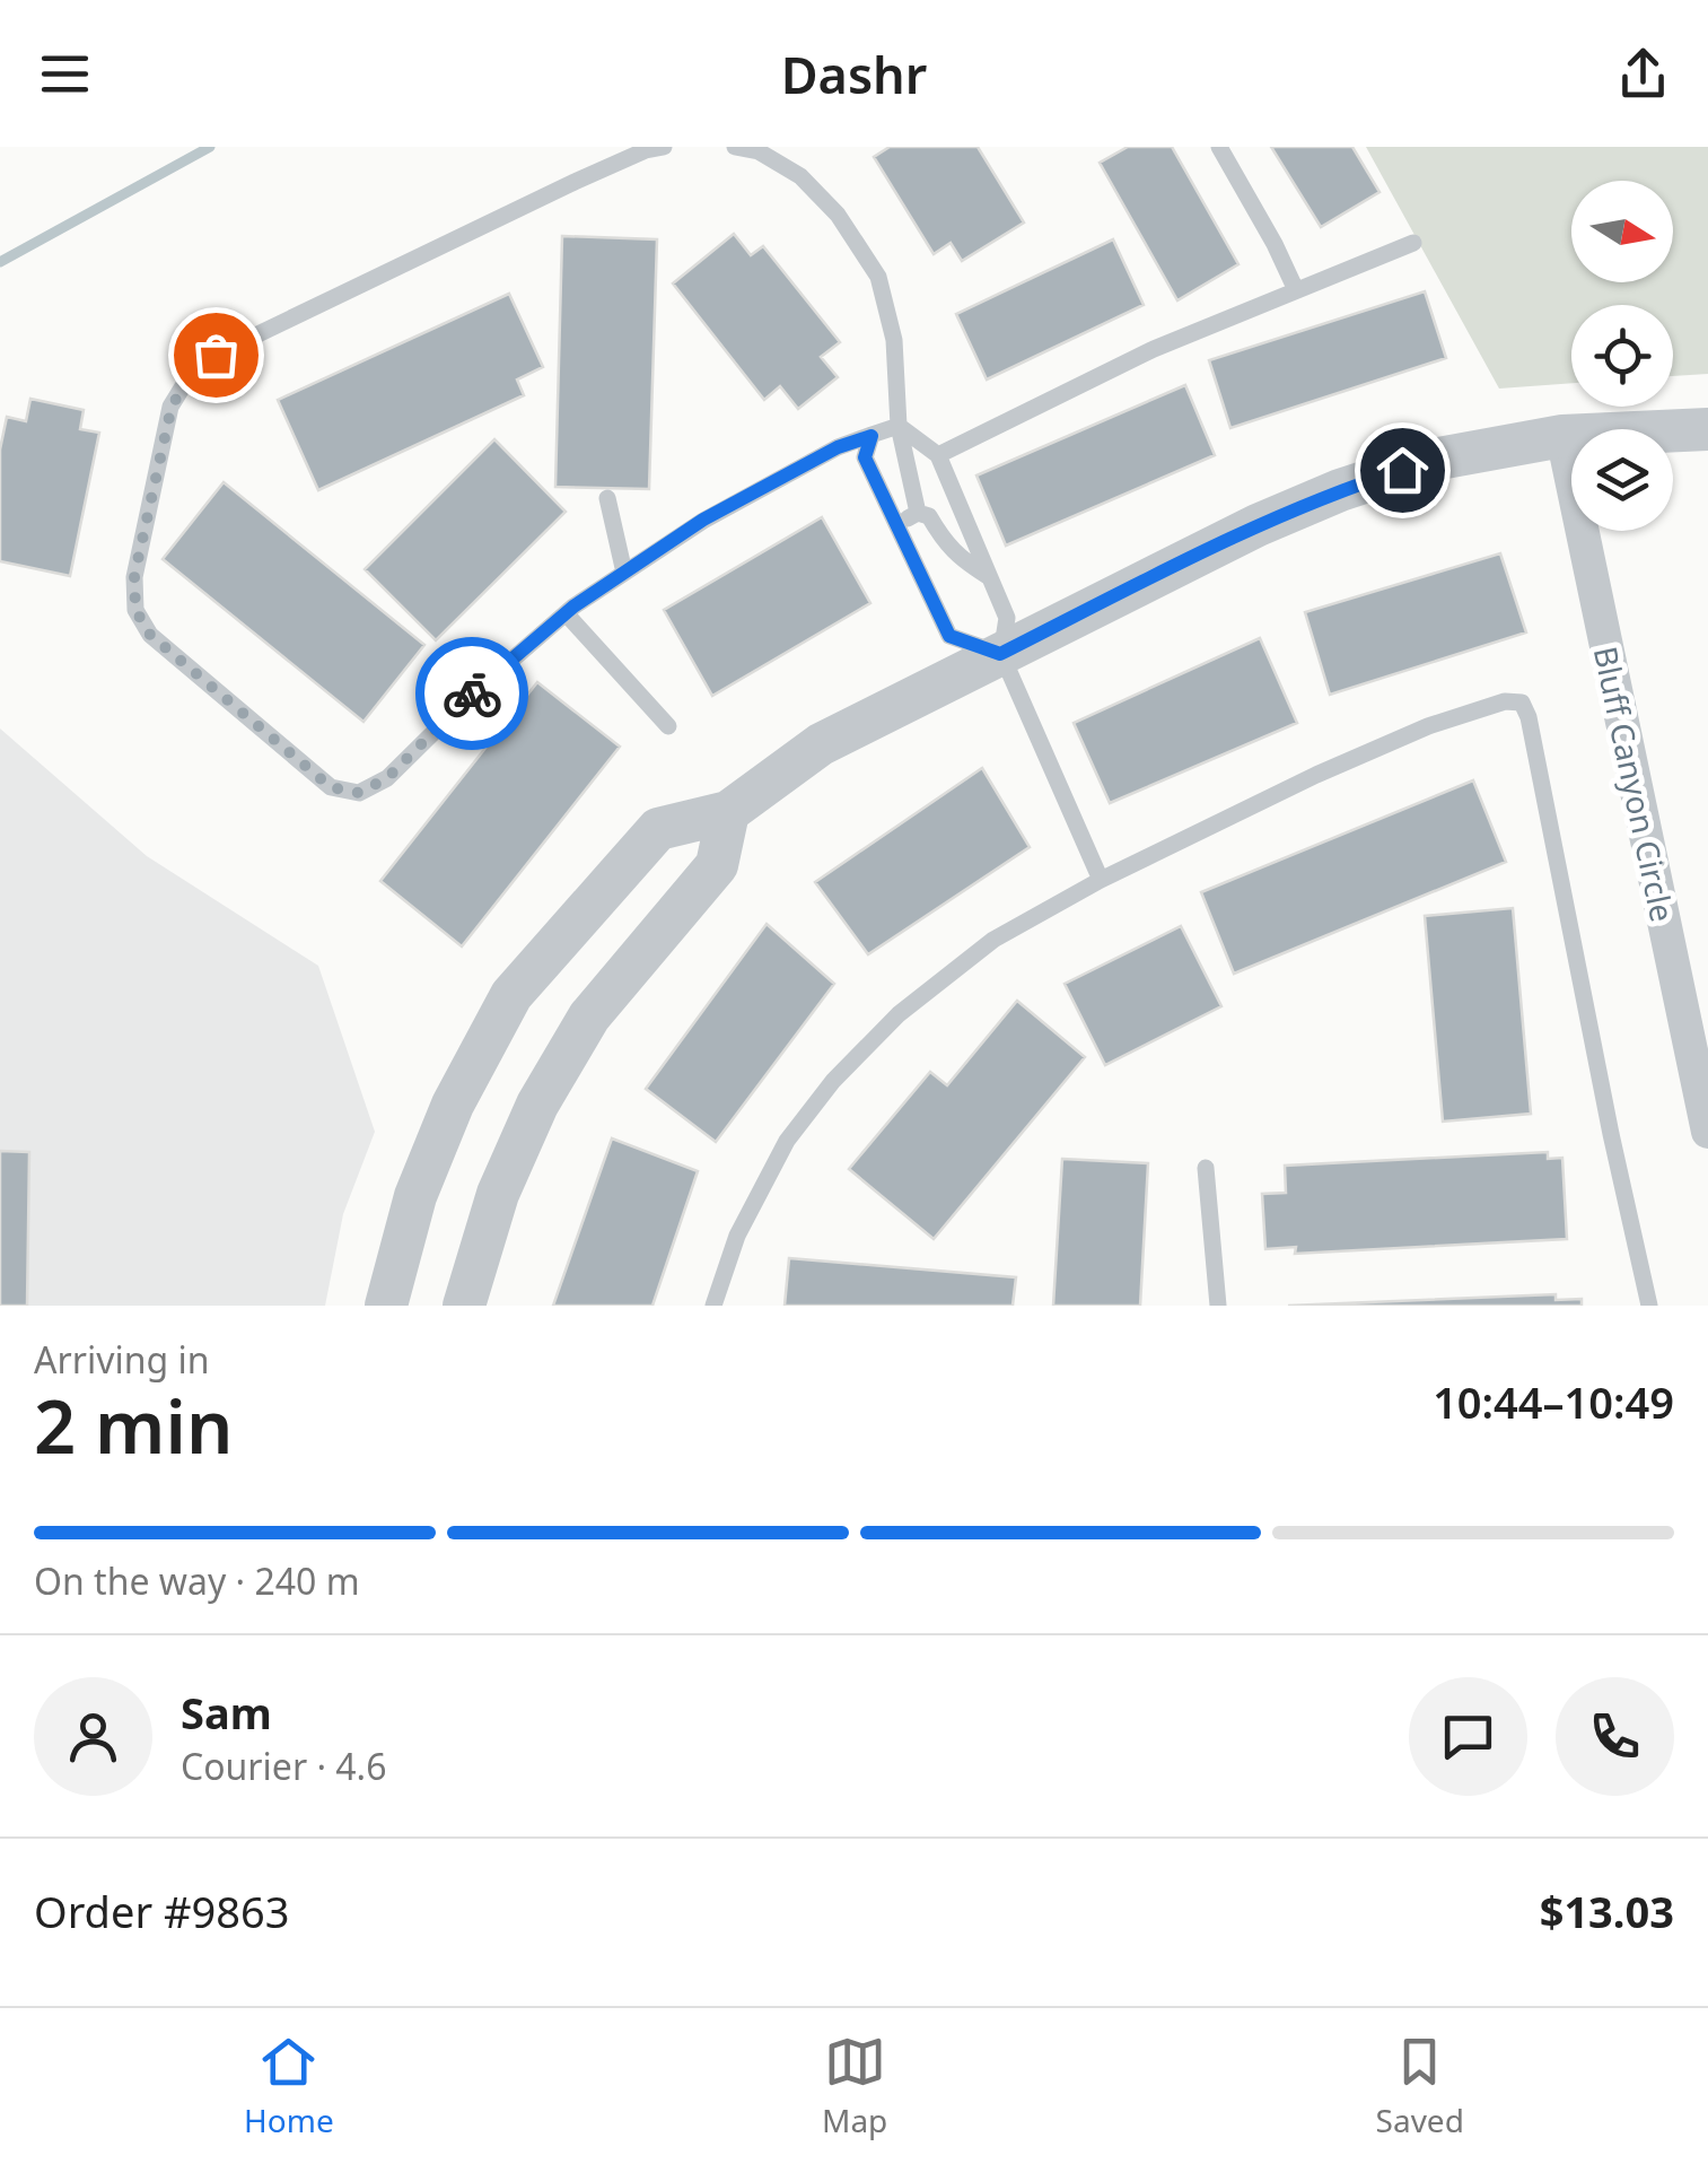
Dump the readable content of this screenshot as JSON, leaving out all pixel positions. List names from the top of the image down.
{
  "streets": {
    "street": ["Bluff Canyon Circle"]
  },
  "north": "right",
  "page": {
    "header": "Dashr",
    "heading": ["2 min", "Arriving in", "10:44–10:49"],
    "panel": [
      "Sam",
      "Courier · 4.6",
      "Order #9863",
      "$13.03"
    ],
    "bar": "On the way · 240 m",
    "tabs": ["Home", "Map", "Saved"]
  }
}
